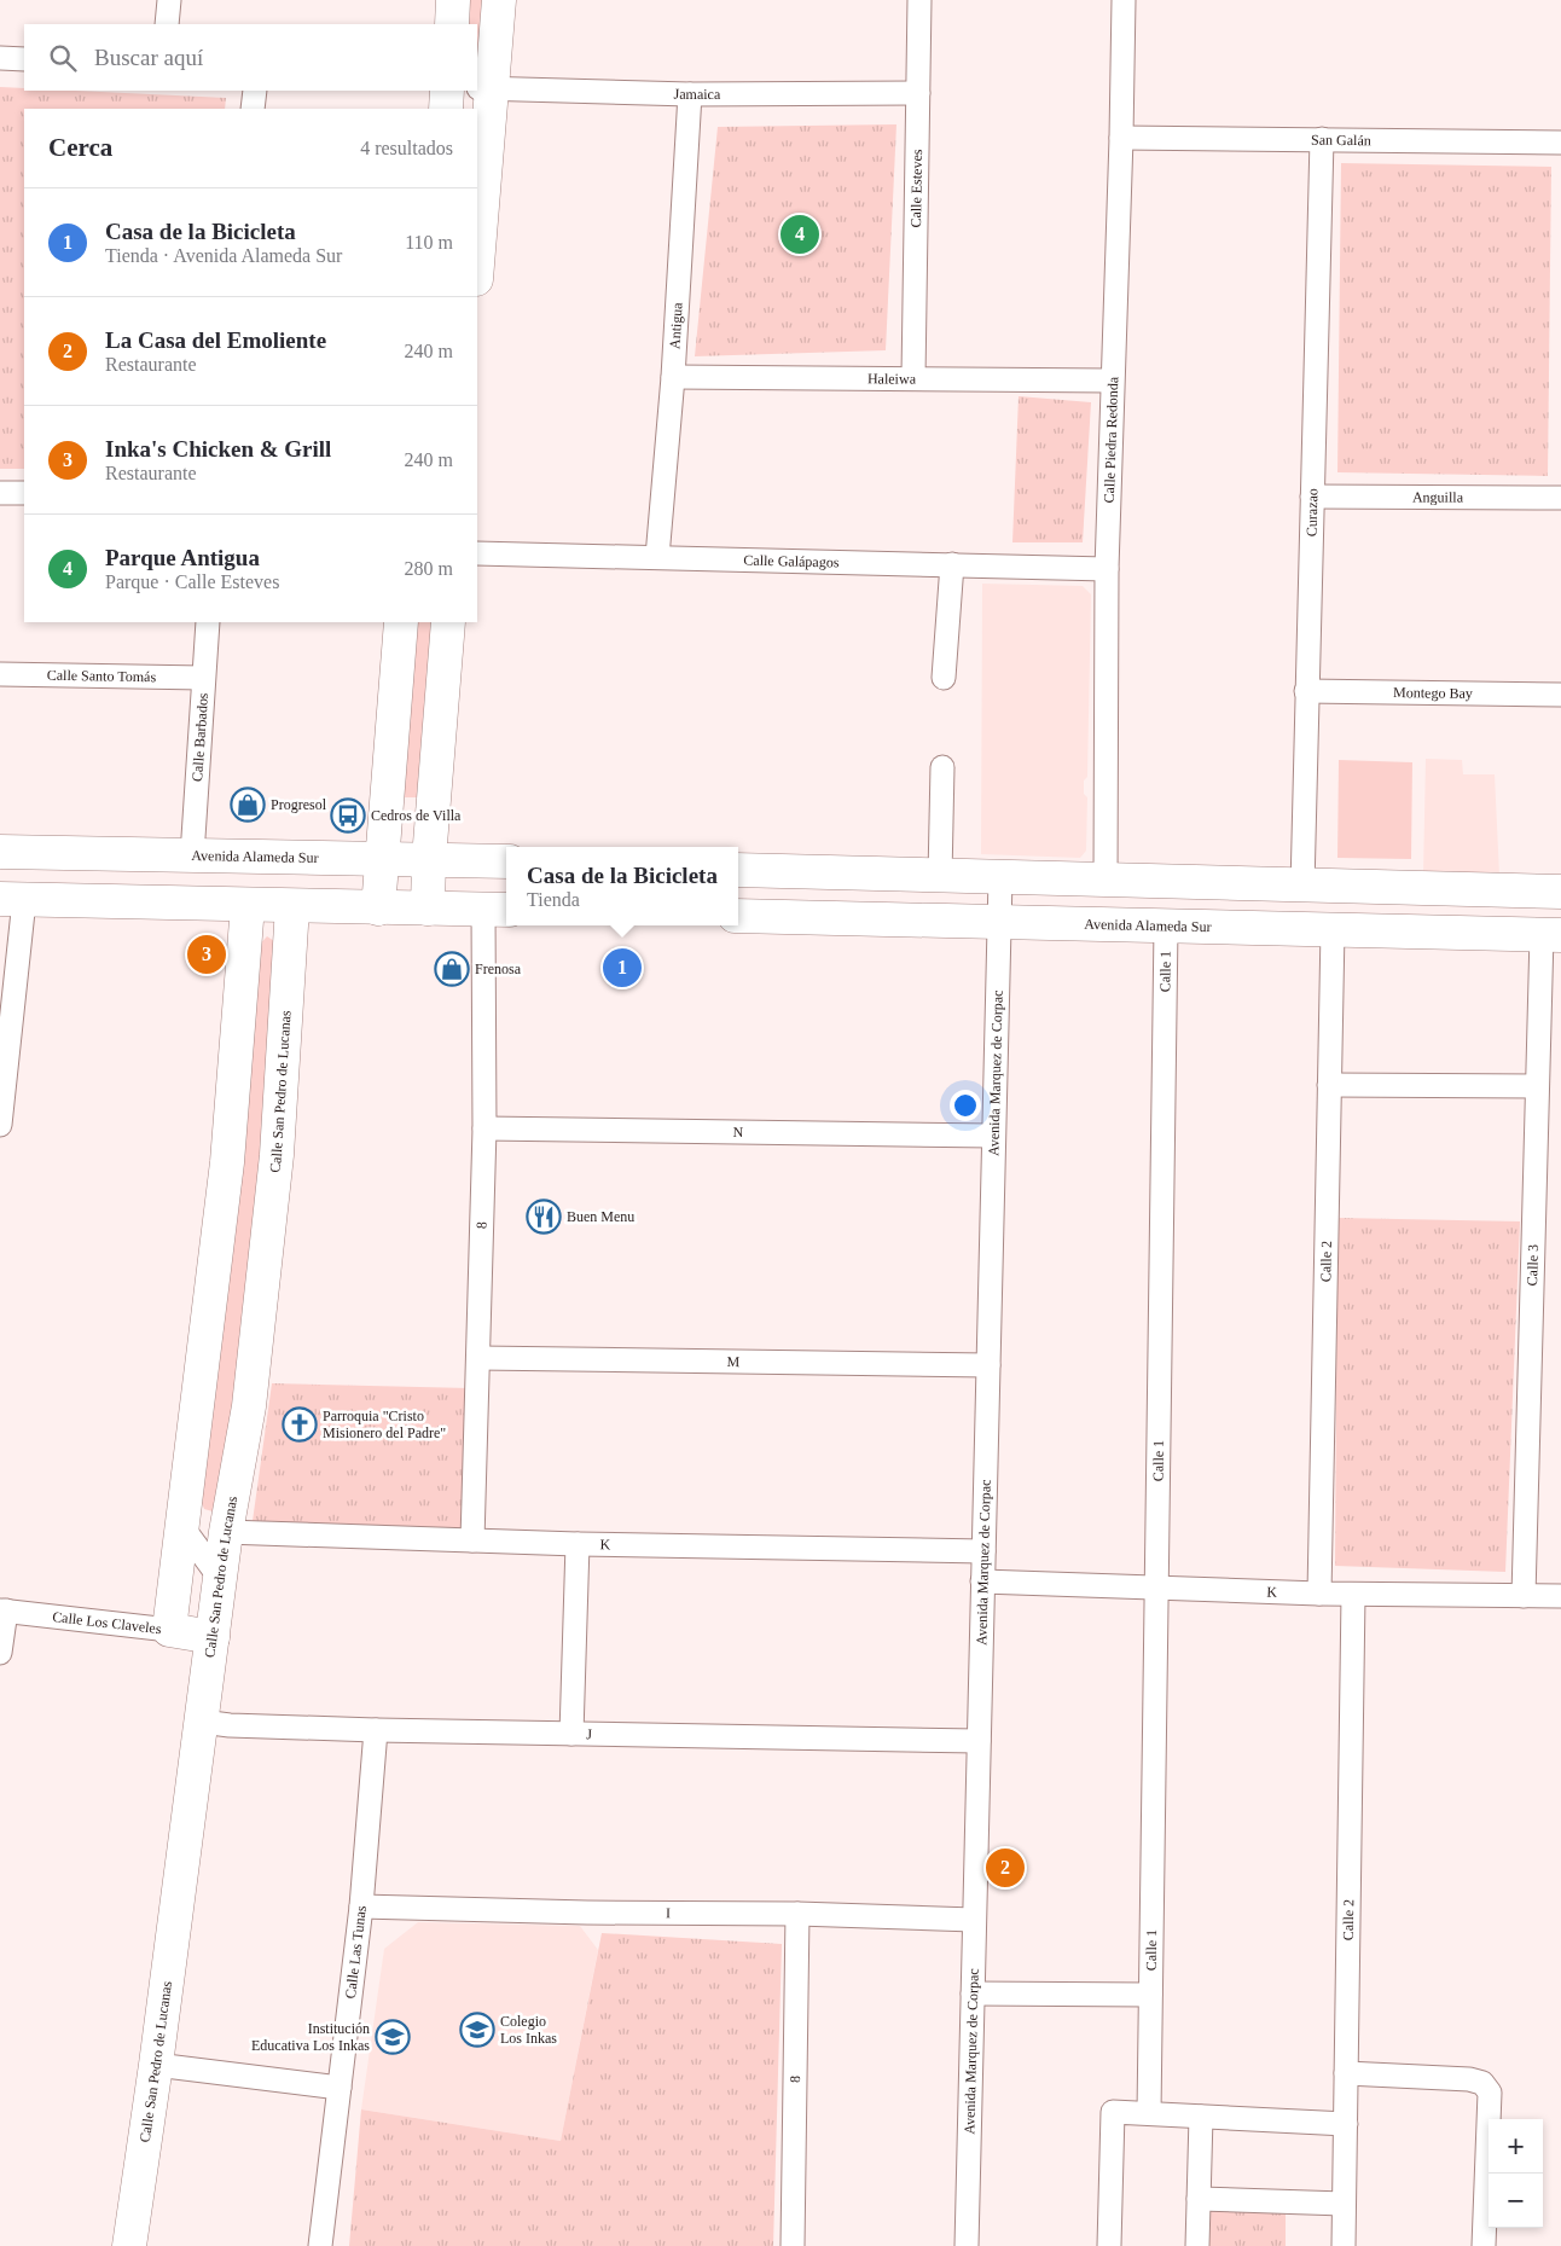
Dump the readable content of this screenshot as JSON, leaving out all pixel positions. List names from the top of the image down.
{
  "streets": {
    "street": [
      "Jamaica",
      "San Galán",
      "Calle Esteves",
      "Antigua",
      "Haleiwa",
      "Calle Piedra Redonda",
      "Anguilla",
      "Curazao",
      "Calle Galápagos",
      "Calle Santo Tomás",
      "Montego Bay",
      "Calle Barbados",
      "Avenida Alameda Sur",
      "Calle 1",
      "Avenida Marquez de Corpac",
      "Calle San Pedro de Lucanas",
      "N",
      "8",
      "Calle 2",
      "Calle 3",
      "M",
      "K",
      "Calle Los Claveles",
      "J",
      "I",
      "Calle Las Tunas"
    ]
  },
  "crossings": [
    ["Jamaica", "Calle Esteves"],
    ["Jamaica", "Antigua"],
    ["San Galán", "Calle Piedra Redonda"],
    ["San Galán", "Curazao"],
    ["Calle Esteves", "Haleiwa"],
    ["Antigua", "Haleiwa"],
    ["Antigua", "Calle Galápagos"],
    ["Haleiwa", "Calle Piedra Redonda"],
    ["Calle Piedra Redonda", "Calle Galápagos"],
    ["Anguilla", "Curazao"],
    ["Curazao", "Montego Bay"],
    ["Calle Santo Tomás", "Calle Barbados"],
    ["Calle Barbados", "Avenida Alameda Sur"],
    ["Avenida Alameda Sur", "Calle 1"],
    ["Avenida Alameda Sur", "Avenida Marquez de Corpac"],
    ["Avenida Alameda Sur", "Calle 2"],
    ["Avenida Alameda Sur", "Calle 3"],
    ["Calle 1", "K"],
    ["Avenida Marquez de Corpac", "N"],
    ["Avenida Marquez de Corpac", "M"],
    ["Avenida Marquez de Corpac", "K"],
    ["Avenida Marquez de Corpac", "J"],
    ["Avenida Marquez de Corpac", "I"],
    ["Calle San Pedro de Lucanas", "K"],
    ["Calle San Pedro de Lucanas", "Calle Los Claveles"],
    ["Calle San Pedro de Lucanas", "J"],
    ["N", "8"],
    ["8", "M"],
    ["8", "K"],
    ["8", "I"],
    ["Calle 2", "K"],
    ["Calle 3", "K"],
    ["J", "Calle Las Tunas"],
    ["I", "Calle Las Tunas"]
  ],
  "places": {
    "shop": ["Progresol", "Frenosa"],
    "bus stop": ["Cedros de Villa"],
    "restaurant": ["Buen Menu"],
    "church": ["Parroquia \"Cristo Misionero del Padre\""],
    "school or university": ["Colegio Los Inkas", "Institución Educativa Los Inkas"]
  },
  "page": {
    "search": "Buscar aquí",
    "heading": ["Cerca", "4 resultados"],
    "list": [
      {
        "mark": "1",
        "name": "Casa de la Bicicleta",
        "note": "Tienda · Avenida Alameda Sur",
        "value": "110 m"
      },
      {
        "mark": "2",
        "name": "La Casa del Emoliente",
        "note": "Restaurante",
        "value": "240 m"
      },
      {
        "mark": "3",
        "name": "Inka's Chicken & Grill",
        "note": "Restaurante",
        "value": "240 m"
      },
      {
        "mark": "4",
        "name": "Parque Antigua",
        "note": "Parque · Calle Esteves",
        "value": "280 m"
      }
    ],
    "pins": [
      "4",
      "3",
      "1",
      "2"
    ],
    "popup": ["Casa de la Bicicleta", "Tienda"],
    "map_buttons": ["+", "−"]
  }
}
